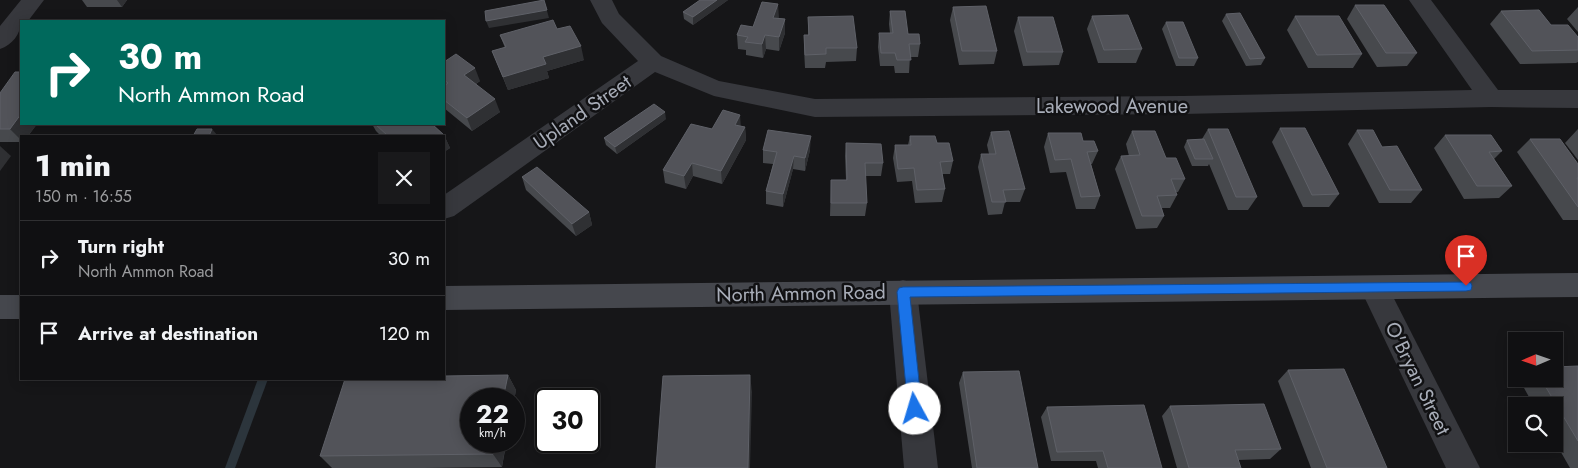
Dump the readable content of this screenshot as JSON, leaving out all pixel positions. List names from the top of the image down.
{
  "streets": {
    "main road": ["North Ammon Road"],
    "street": ["Lakewood Avenue", "Upland Street", "O'Bryan Street"]
  },
  "crossings": [
    ["Lakewood Avenue", "Upland Street"],
    ["North Ammon Road", "O'Bryan Street"]
  ],
  "north": "left",
  "page": {
    "turn": ["30 m", "North Ammon Road"],
    "heading": ["1 min", "150 m · 16:55"],
    "list": [
      {
        "name": "Turn right",
        "note": "North Ammon Road",
        "value": "30 m"
      },
      {
        "name": "Arrive at destination",
        "value": "120 m"
      }
    ],
    "speed": "22 km/h",
    "limit": "30"
  }
}
